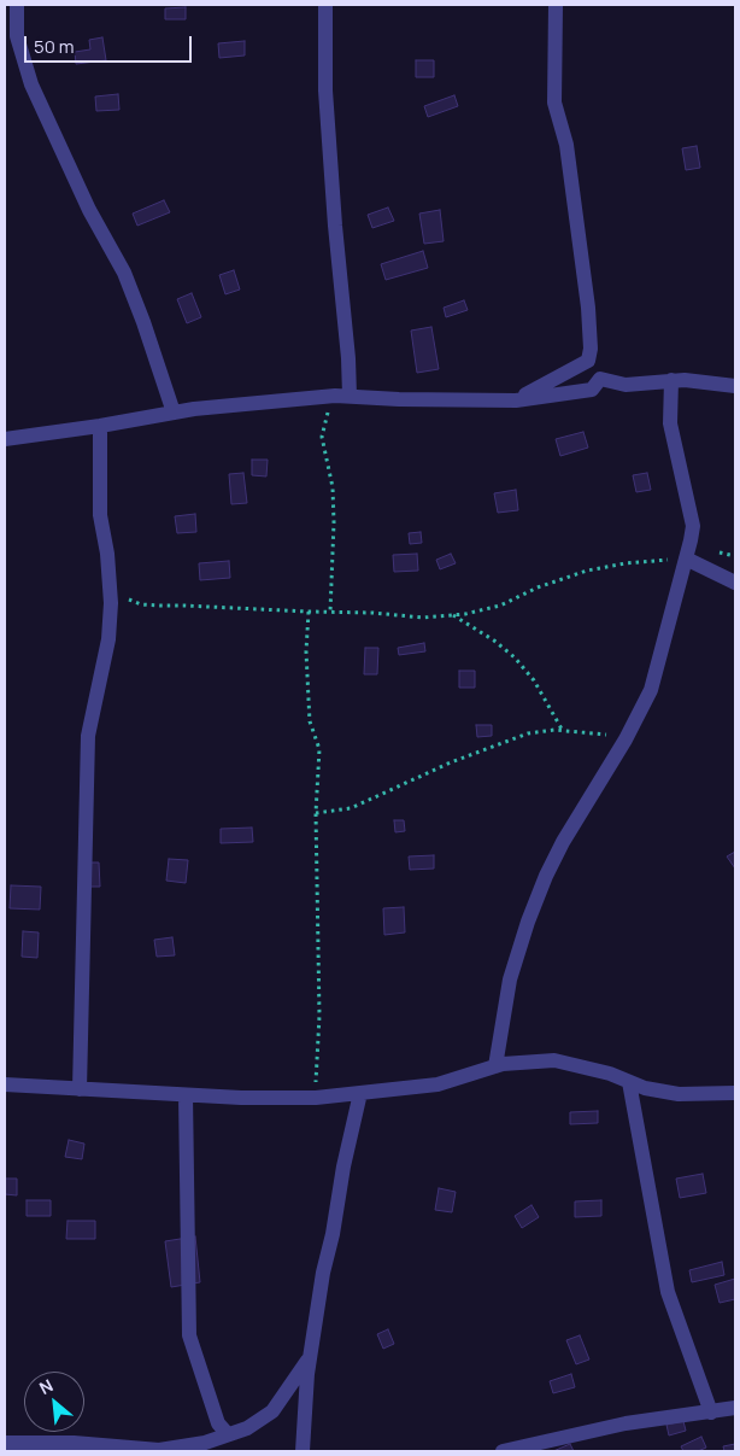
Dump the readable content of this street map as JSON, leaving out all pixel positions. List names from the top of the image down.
{
  "scale_bar": "50 m",
  "north": "top left"
}
